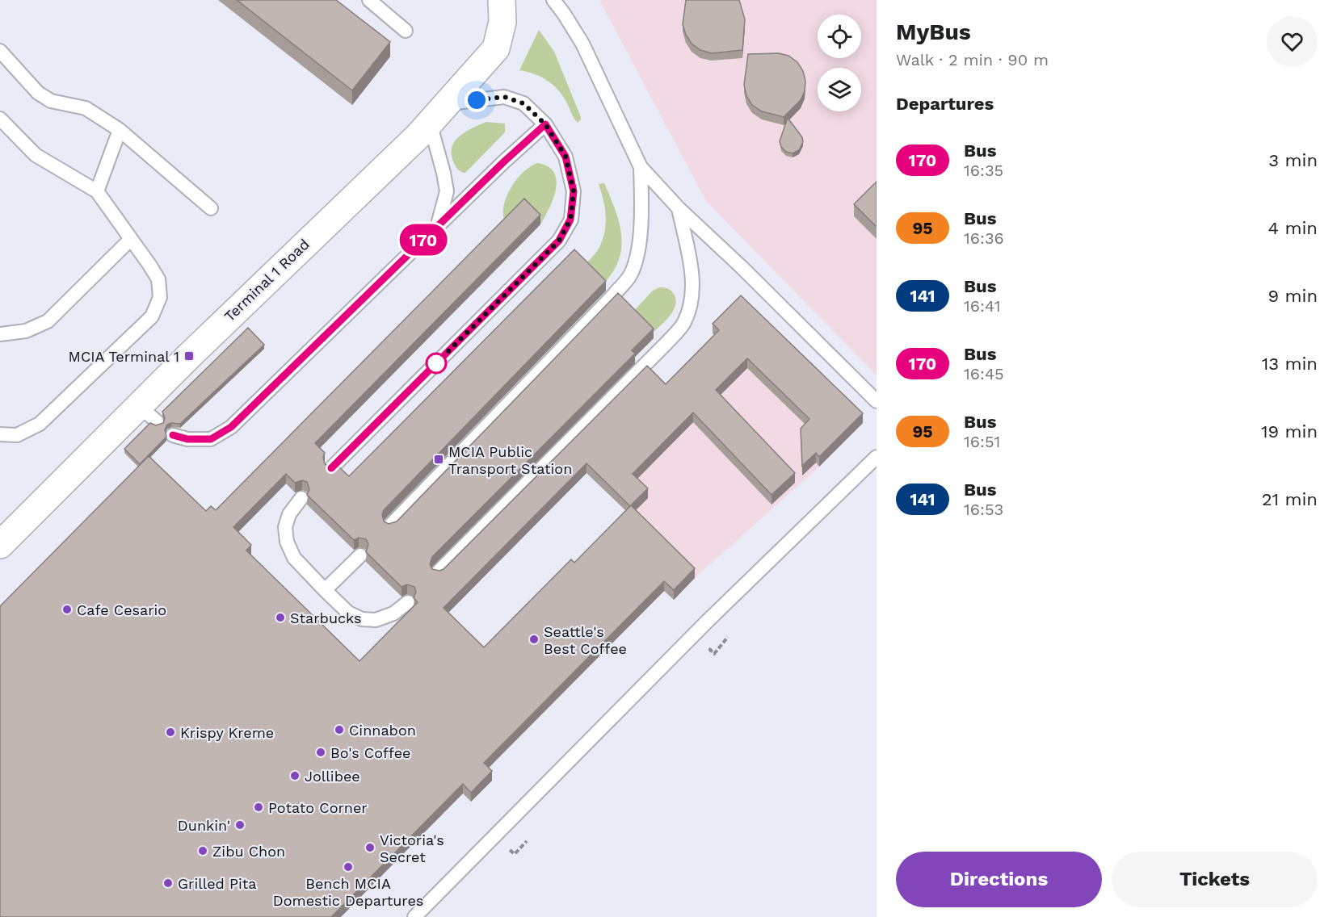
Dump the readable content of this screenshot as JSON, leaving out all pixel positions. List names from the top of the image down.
{
  "streets": {
    "street": ["Terminal 1 Road"]
  },
  "places": {
    "transit": ["MCIA Terminal 1", "MCIA Public Transport Station"],
    "other": [
      "Cafe Cesario",
      "Starbucks",
      "Seattle's Best Coffee",
      "Cinnabon",
      "Krispy Kreme",
      "Bo's Coffee",
      "Jollibee",
      "Potato Corner",
      "Dunkin'",
      "Victoria's Secret",
      "Zibu Chon",
      "Bench MCIA Domestic Departures",
      "Grilled Pita"
    ]
  },
  "lines": ["bus line 170"],
  "page": {
    "on_map": "170",
    "heading": [
      ["MyBus", "Walk · 2 min · 90 m"],
      "Departures"
    ],
    "list": [
      {
        "mark": "170",
        "name": "Bus",
        "note": "16:35",
        "value": "3 min"
      },
      {
        "mark": "95",
        "name": "Bus",
        "note": "16:36",
        "value": "4 min"
      },
      {
        "mark": "141",
        "name": "Bus",
        "note": "16:41",
        "value": "9 min"
      },
      {
        "mark": "170",
        "name": "Bus",
        "note": "16:45",
        "value": "13 min"
      },
      {
        "mark": "95",
        "name": "Bus",
        "note": "16:51",
        "value": "19 min"
      },
      {
        "mark": "141",
        "name": "Bus",
        "note": "16:53",
        "value": "21 min"
      }
    ],
    "buttons": ["Directions", "Tickets"]
  }
}
